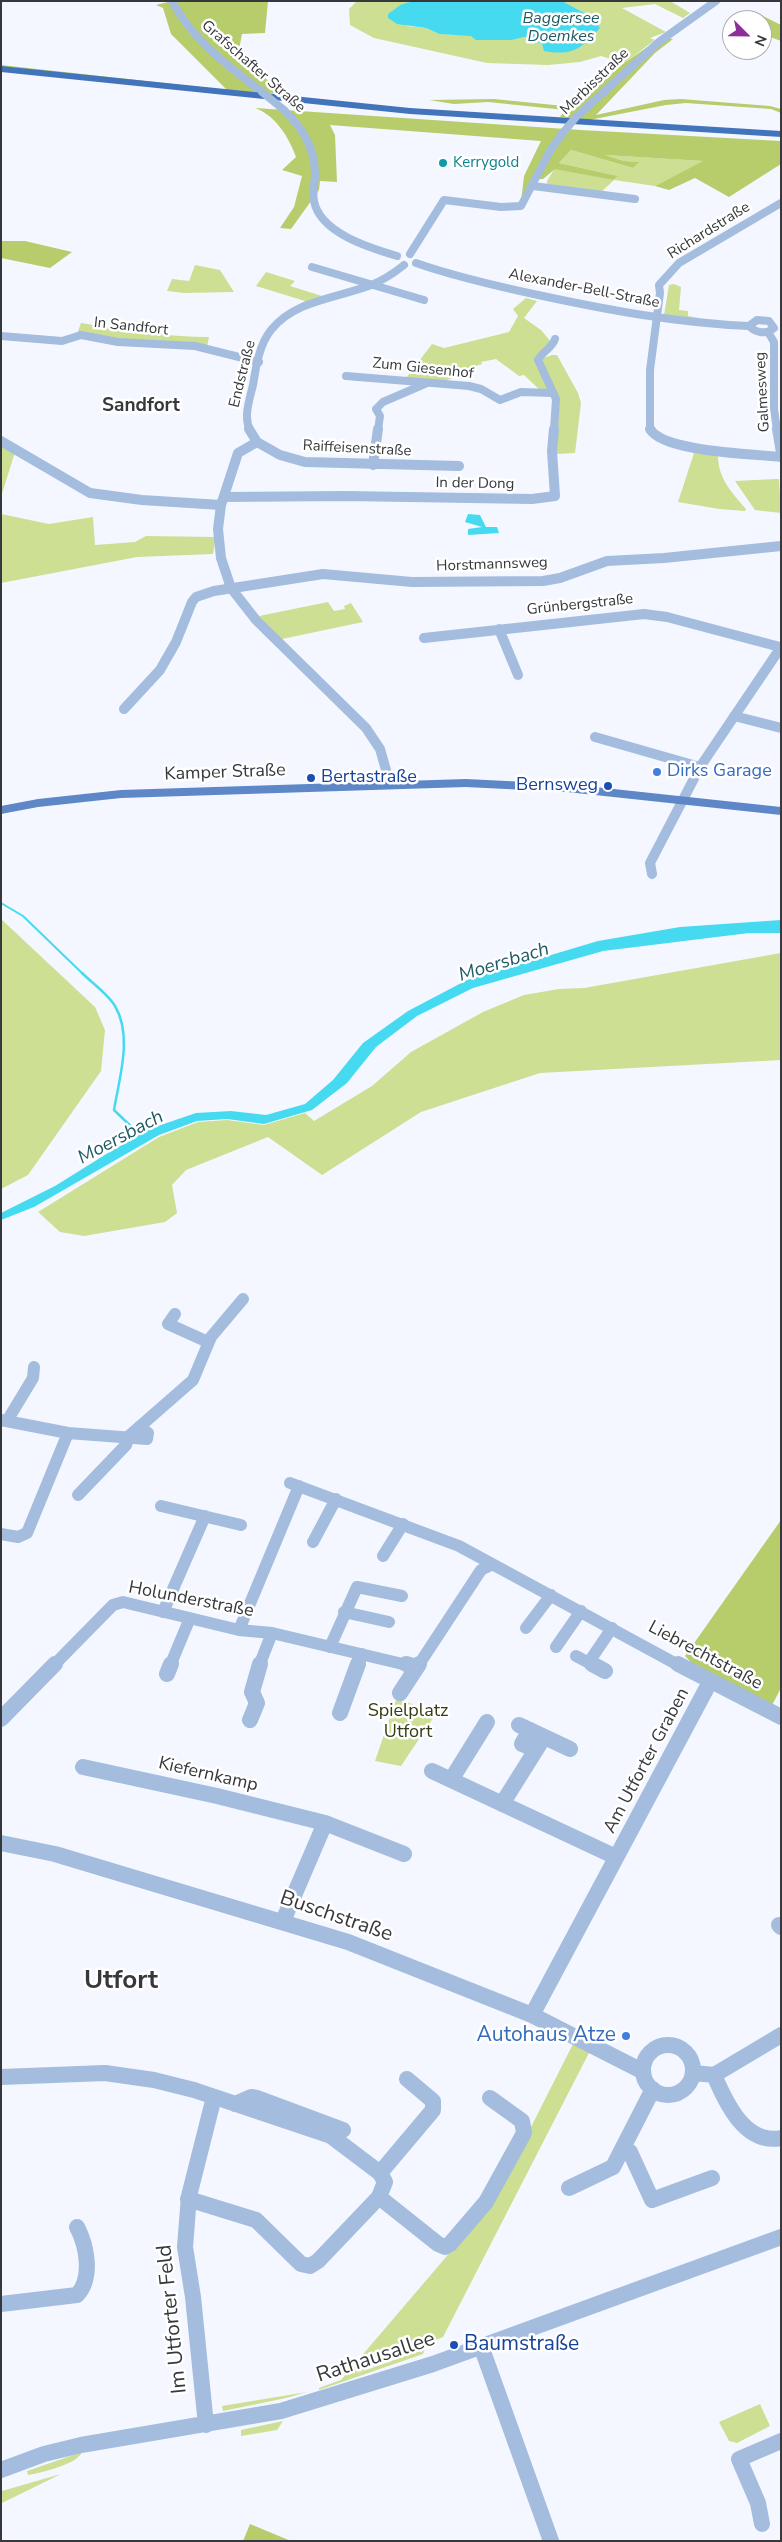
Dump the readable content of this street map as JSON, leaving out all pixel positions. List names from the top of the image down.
{
  "streets": {
    "main road": ["Kamper Straße"],
    "street": [
      "Grafschafter Straße",
      "Merbisstraße",
      "Richardstraße",
      "Alexander-Bell-Straße",
      "In Sandfort",
      "Zum Giesenhof",
      "Endstraße",
      "Galmesweg",
      "Raiffeisenstraße",
      "In der Dong",
      "Horstmannsweg",
      "Grünbergstraße",
      "Holunderstraße",
      "Liebrechtstraße",
      "Am Utforter Graben",
      "Kiefernkamp",
      "Buschstraße",
      "Im Utforter Feld",
      "Rathausallee"
    ]
  },
  "crossings": [
    ["Richardstraße", "Alexander-Bell-Straße"],
    ["Richardstraße", "Galmesweg"],
    ["Alexander-Bell-Straße", "Galmesweg"],
    ["In Sandfort", "Endstraße"],
    ["Zum Giesenhof", "In der Dong"],
    ["Endstraße", "Raiffeisenstraße"],
    ["Holunderstraße", "Liebrechtstraße"],
    ["Liebrechtstraße", "Am Utforter Graben"],
    ["Am Utforter Graben", "Buschstraße"],
    ["Im Utforter Feld", "Rathausallee"]
  ],
  "districts": ["Sandfort", "Utfort"],
  "water": ["Baggersee Doemkes", "Moersbach"],
  "parks": ["Spielplatz Utfort"],
  "places": [
    "Kerrygold",
    "Dirks Garage",
    "Bertastraße",
    "Bernsweg",
    "Autohaus Atze",
    "Baumstraße"
  ],
  "north": "bottom right"
}
